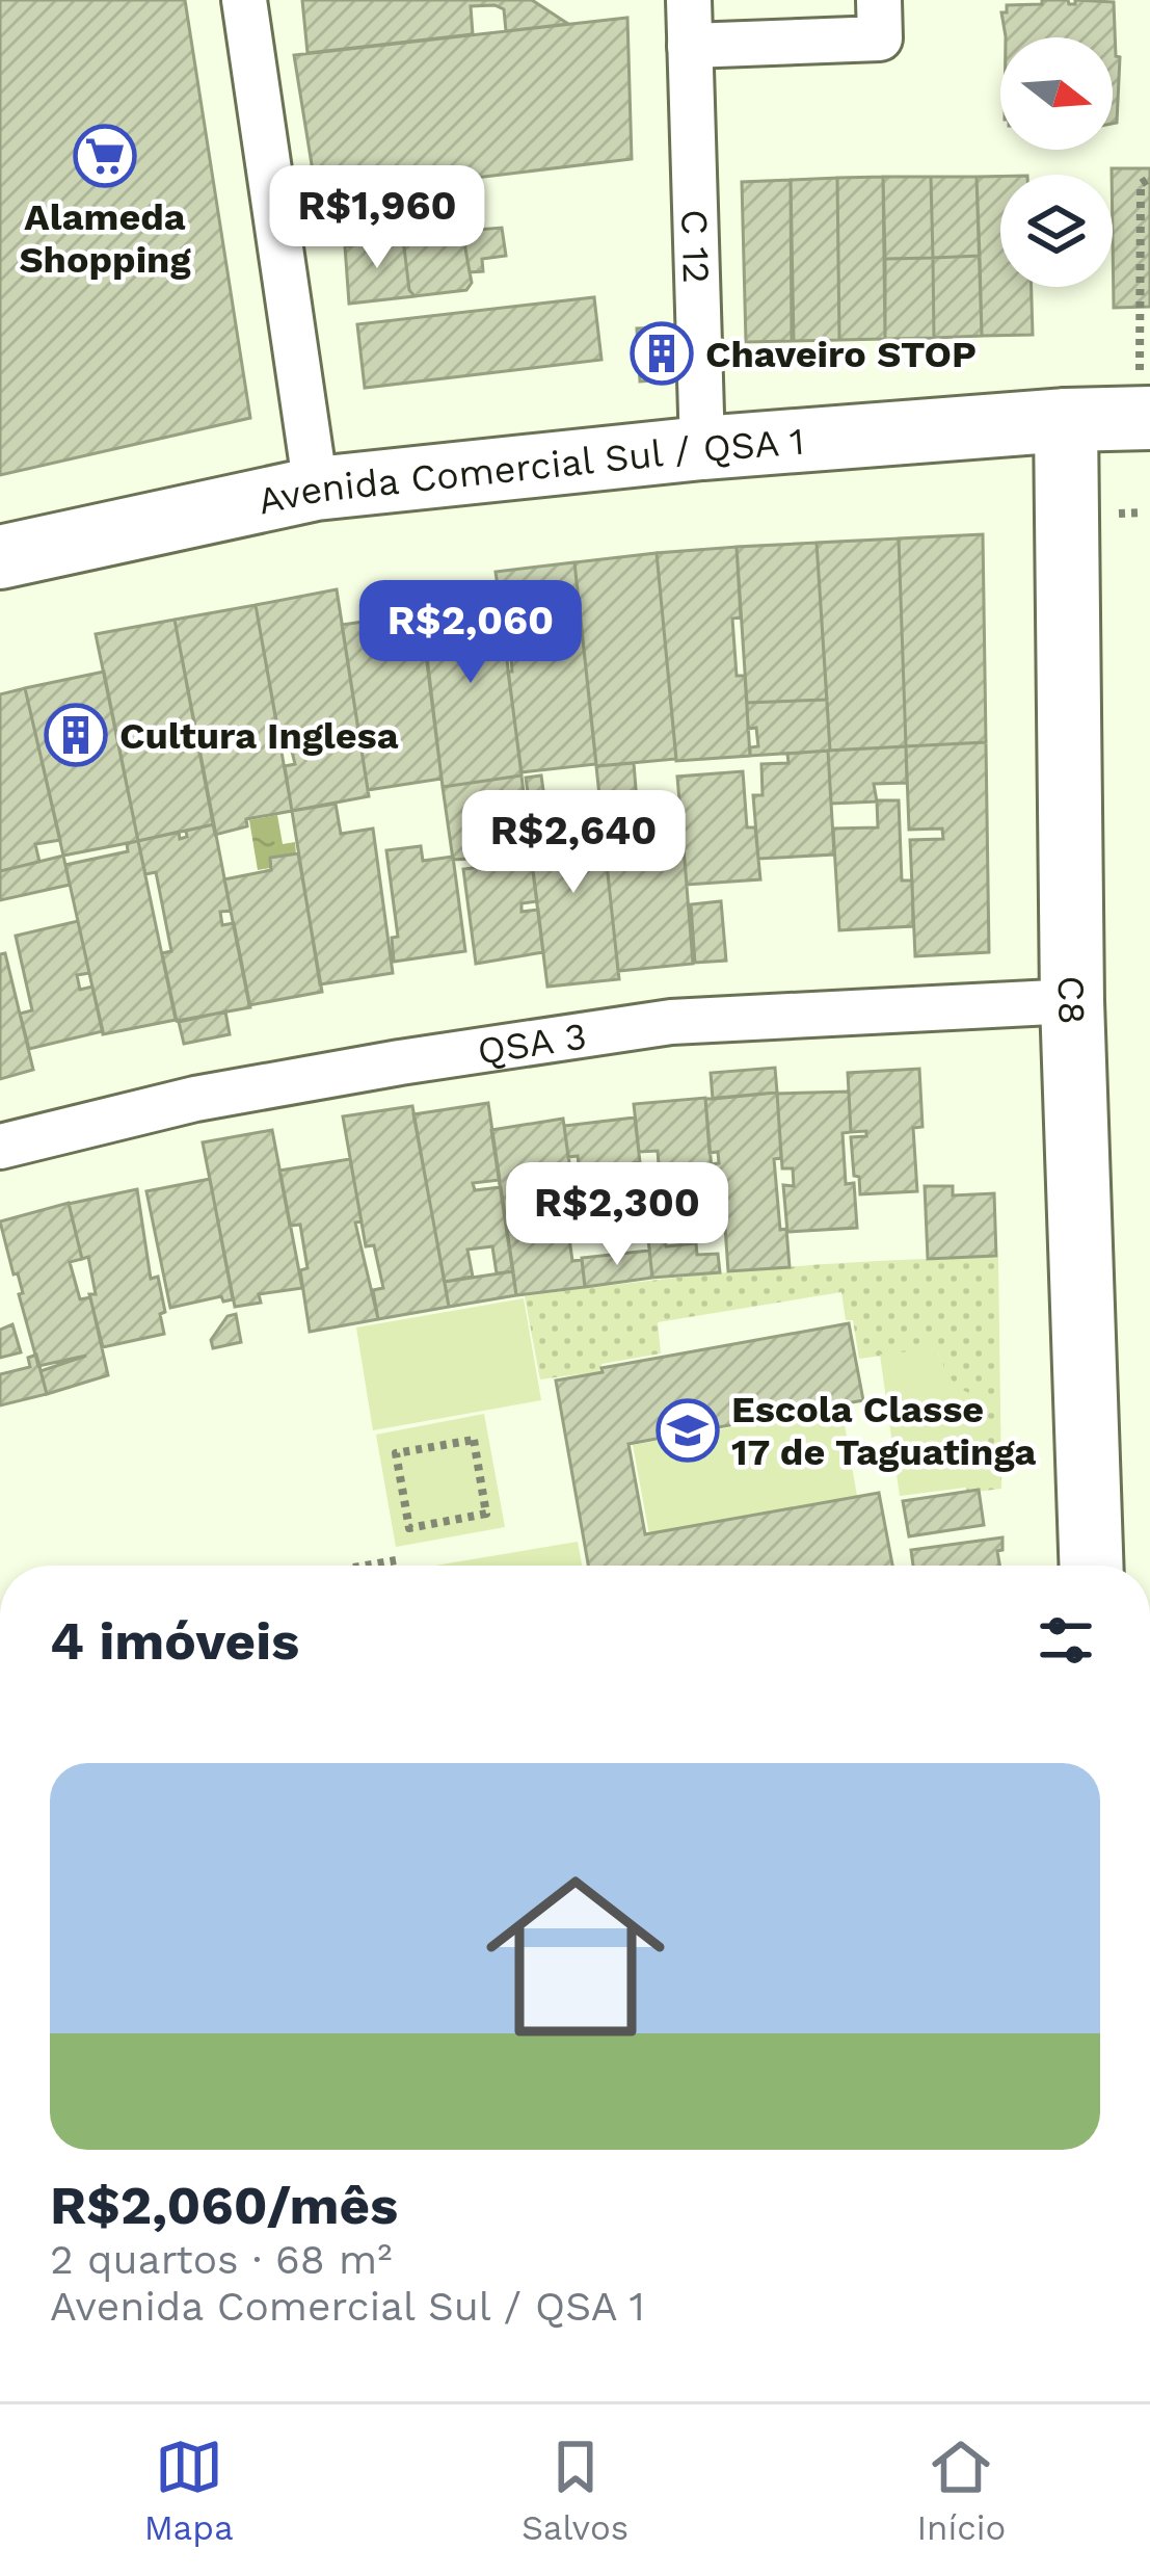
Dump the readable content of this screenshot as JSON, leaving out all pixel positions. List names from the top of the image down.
{
  "streets": {
    "main road": ["Avenida Comercial Sul / QSA 1", "C8"],
    "street": ["C 12", "QSA 3"]
  },
  "crossings": [
    ["C 12", "Avenida Comercial Sul / QSA 1"],
    ["Avenida Comercial Sul / QSA 1", "C8"],
    ["C8", "QSA 3"]
  ],
  "places": {
    "supermarket": ["Alameda Shopping"],
    "building": ["Chaveiro STOP", "Cultura Inglesa"],
    "school or university": ["Escola Classe 17 de Taguatinga"]
  },
  "north": "right",
  "page": {
    "price": [
      "R$1,960",
      "R$2,060",
      "R$2,640",
      "R$2,300"
    ],
    "heading": "4 imóveis",
    "list": [
      {
        "name": "R$2,060/mês",
        "note": "2 quartos · 68 m² · Avenida Comercial Sul / QSA 1"
      }
    ],
    "tabs": ["Mapa", "Salvos", "Início"]
  }
}
